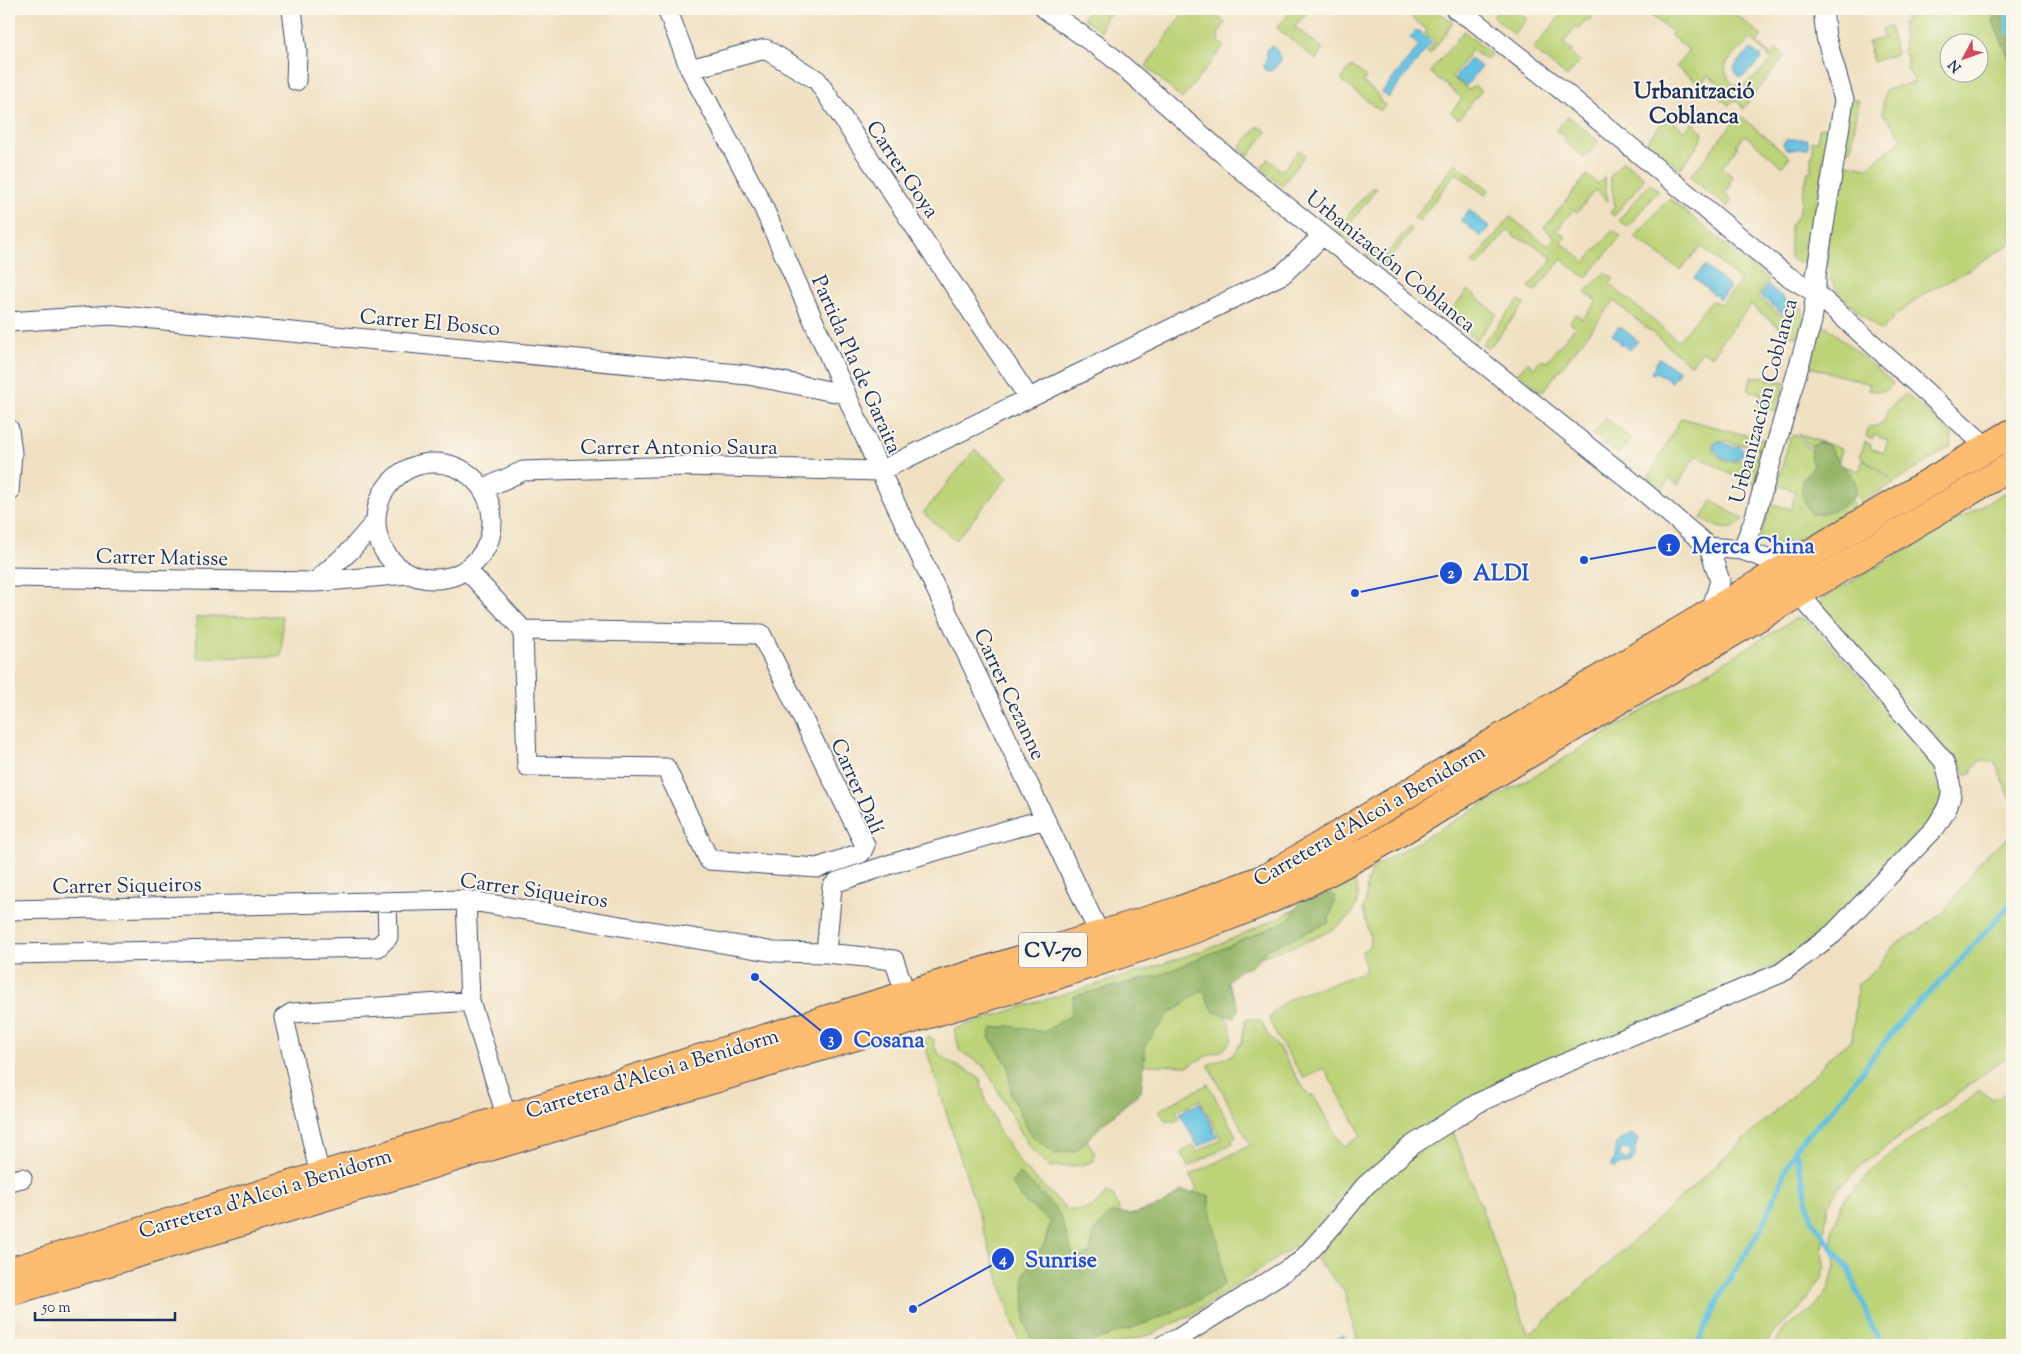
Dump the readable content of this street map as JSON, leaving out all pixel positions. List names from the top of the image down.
{
  "streets": {
    "main road": ["Carretera d'Alcoi a Benidorm", "CV-70"],
    "street": [
      "Carrer Goya",
      "Urbanización Coblanca",
      "Carrer El Bosco",
      "Partida Pla de Garaita",
      "Carrer Antonio Saura",
      "Carrer Matisse",
      "Carrer Cezanne",
      "Carrer Dalí",
      "Carrer Siqueiros"
    ]
  },
  "crossings": [
    ["Carrer Goya", "Partida Pla de Garaita"],
    ["Urbanización Coblanca", "Partida Pla de Garaita"],
    ["Urbanización Coblanca", "Carretera d'Alcoi a Benidorm"],
    ["Carrer El Bosco", "Partida Pla de Garaita"],
    ["Partida Pla de Garaita", "Carrer Antonio Saura"],
    ["Partida Pla de Garaita", "Carrer Cezanne"],
    ["Carrer Antonio Saura", "Carrer Matisse"],
    ["Carrer Antonio Saura", "Carrer Cezanne"],
    ["Carrer Cezanne", "Carretera d'Alcoi a Benidorm"],
    ["Carretera d'Alcoi a Benidorm", "Carrer Siqueiros"]
  ],
  "districts": ["Urbanització Coblanca"],
  "places": [
    "Merca China",
    "ALDI",
    "Cosana",
    "Sunrise"
  ],
  "scale_bar": "50 m",
  "north": "bottom left"
}
